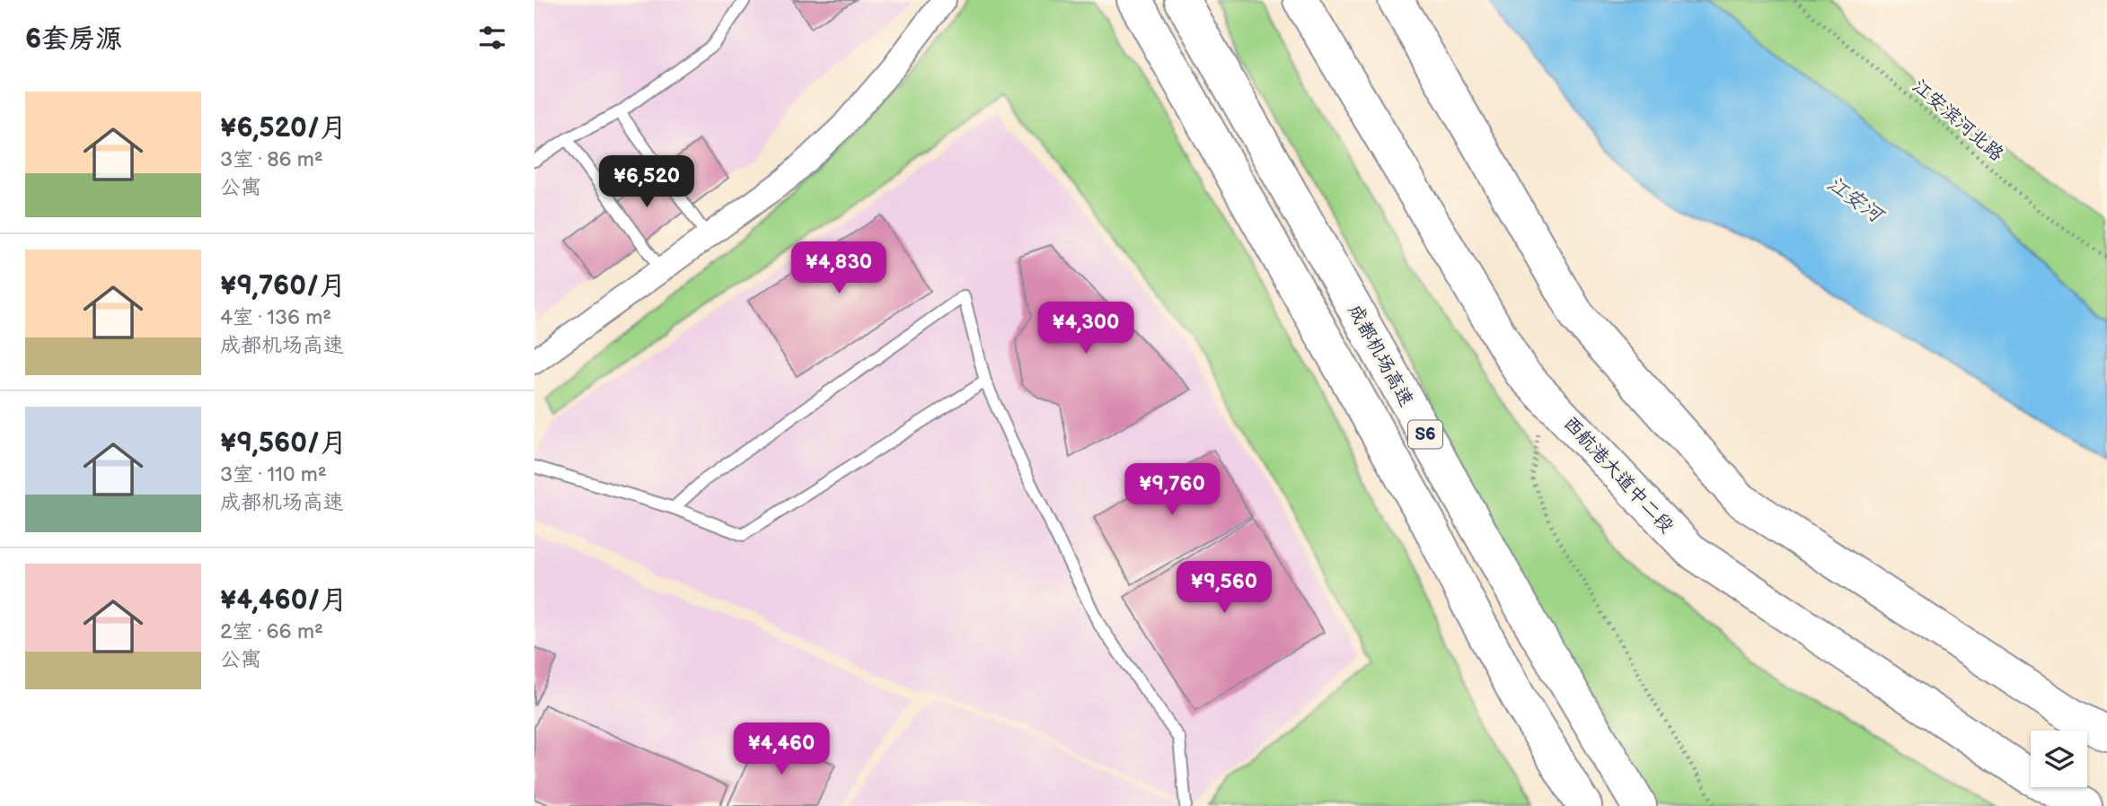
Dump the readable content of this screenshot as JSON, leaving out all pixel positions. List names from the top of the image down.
{
  "streets": {
    "main road": ["成都机场高速", "S6", "西航港大道中二段"],
    "path": ["江安滨河北路"]
  },
  "water": ["江安河"],
  "page": {
    "heading": "6套房源",
    "list": [
      {
        "name": "¥6,520/月",
        "note": "3室 · 86 m² · 公寓"
      },
      {
        "name": "¥9,760/月",
        "note": "4室 · 136 m² · 成都机场高速"
      },
      {
        "name": "¥9,560/月",
        "note": "3室 · 110 m² · 成都机场高速"
      },
      {
        "name": "¥4,460/月",
        "note": "2室 · 66 m² · 公寓"
      }
    ],
    "price": [
      "¥6,520",
      "¥4,830",
      "¥4,300",
      "¥9,760",
      "¥9,560",
      "¥4,460"
    ]
  }
}
